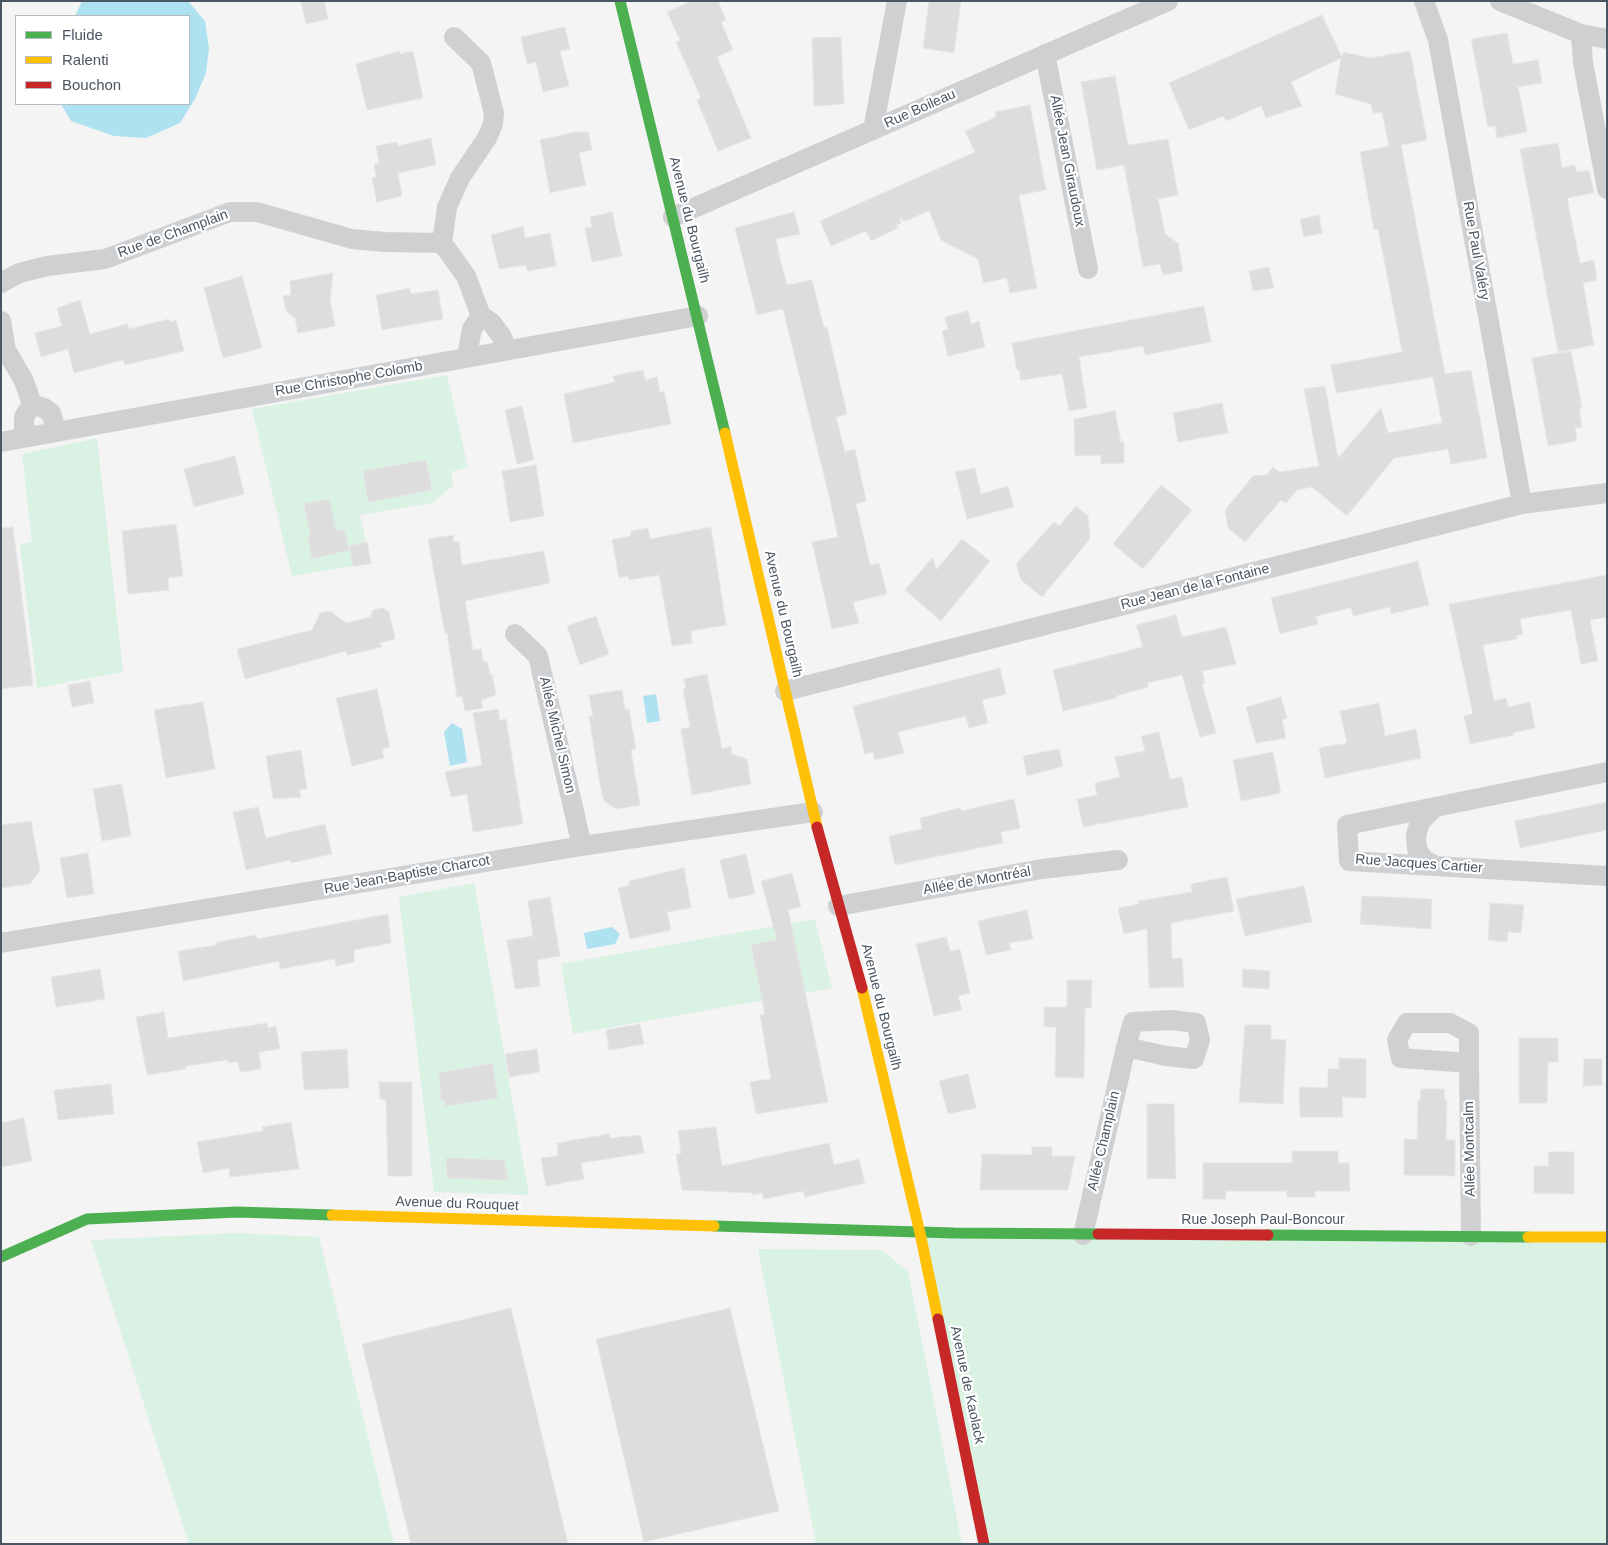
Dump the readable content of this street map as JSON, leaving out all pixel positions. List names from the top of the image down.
{
  "streets": {
    "street": [
      "Rue Boileau",
      "Allée Jean Giraudoux",
      "Avenue du Bourgailh",
      "Rue de Champlain",
      "Rue Paul Valéry",
      "Rue Christophe Colomb",
      "Rue Jean de la Fontaine",
      "Allée Michel Simon",
      "Rue Jacques Cartier",
      "Rue Jean-Baptiste Charcot",
      "Allée de Montréal",
      "Allée Champlain",
      "Allée Montcalm",
      "Avenue du Rouquet",
      "Rue Joseph Paul-Boncour",
      "Avenue de Kaolack"
    ]
  },
  "crossings": [
    ["Rue Boileau", "Allée Jean Giraudoux"],
    ["Rue Boileau", "Avenue du Bourgailh"],
    ["Avenue du Bourgailh", "Rue Christophe Colomb"],
    ["Avenue du Bourgailh", "Rue Jean de la Fontaine"],
    ["Avenue du Bourgailh", "Rue Jean-Baptiste Charcot"],
    ["Avenue du Bourgailh", "Allée de Montréal"],
    ["Avenue du Bourgailh", "Avenue du Rouquet"],
    ["Avenue du Bourgailh", "Rue Joseph Paul-Boncour"],
    ["Avenue du Bourgailh", "Avenue de Kaolack"],
    ["Rue Paul Valéry", "Rue Jean de la Fontaine"],
    ["Allée Michel Simon", "Rue Jean-Baptiste Charcot"],
    ["Allée Champlain", "Rue Joseph Paul-Boncour"],
    ["Allée Montcalm", "Rue Joseph Paul-Boncour"],
    ["Avenue du Rouquet", "Rue Joseph Paul-Boncour"],
    ["Avenue du Rouquet", "Avenue de Kaolack"],
    ["Rue Joseph Paul-Boncour", "Avenue de Kaolack"]
  ],
  "legend": ["Fluide", "Ralenti", "Bouchon"]
}
